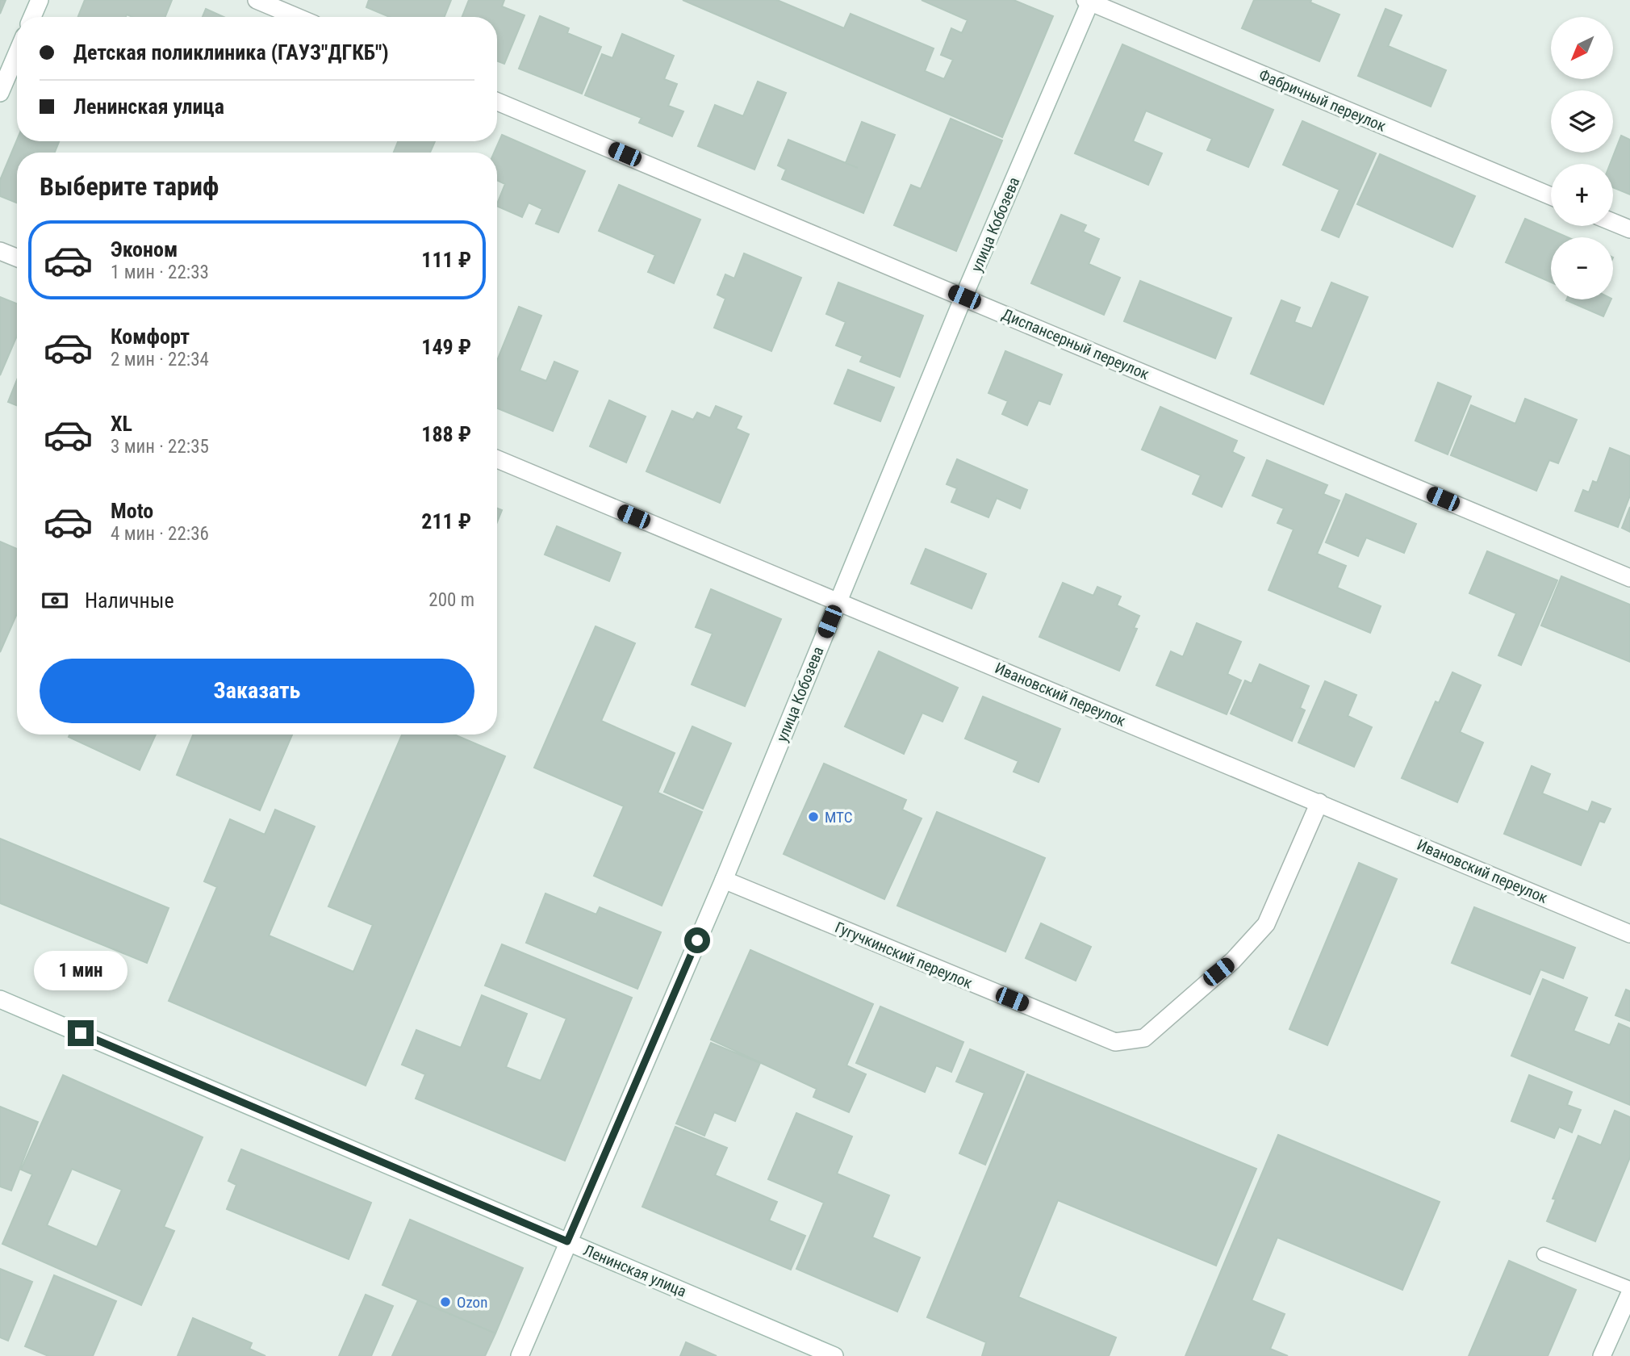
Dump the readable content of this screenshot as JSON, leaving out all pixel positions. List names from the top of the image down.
{
  "streets": {
    "street": [
      "Фабричный переулок",
      "улица Кобозева",
      "Диспансерный переулок",
      "Ивановский переулок",
      "Гугучкинский переулок",
      "Ленинская улица"
    ]
  },
  "crossings": [
    ["Фабричный переулок", "улица Кобозева"],
    ["улица Кобозева", "Диспансерный переулок"],
    ["улица Кобозева", "Ивановский переулок"],
    ["улица Кобозева", "Гугучкинский переулок"],
    ["улица Кобозева", "Ленинская улица"],
    ["Ивановский переулок", "Гугучкинский переулок"]
  ],
  "places": ["МТС", "Ozon"],
  "north": "bottom left",
  "page": {
    "map_buttons": ["+", "−"],
    "banner": ["Детская поликлиника (ГАУЗ\"ДГКБ\")", "Ленинская улица"],
    "heading": "Выберите тариф",
    "list": [
      {
        "name": "Эконом",
        "note": "1 мин · 22:33",
        "value": "111 ₽"
      },
      {
        "name": "Комфорт",
        "note": "2 мин · 22:34",
        "value": "149 ₽"
      },
      {
        "name": "XL",
        "note": "3 мин · 22:35",
        "value": "188 ₽"
      },
      {
        "name": "Moto",
        "note": "4 мин · 22:36",
        "value": "211 ₽"
      }
    ],
    "pay": ["Наличные", "200 m"],
    "buttons": "Заказать",
    "bubble": "1 мин"
  }
}
